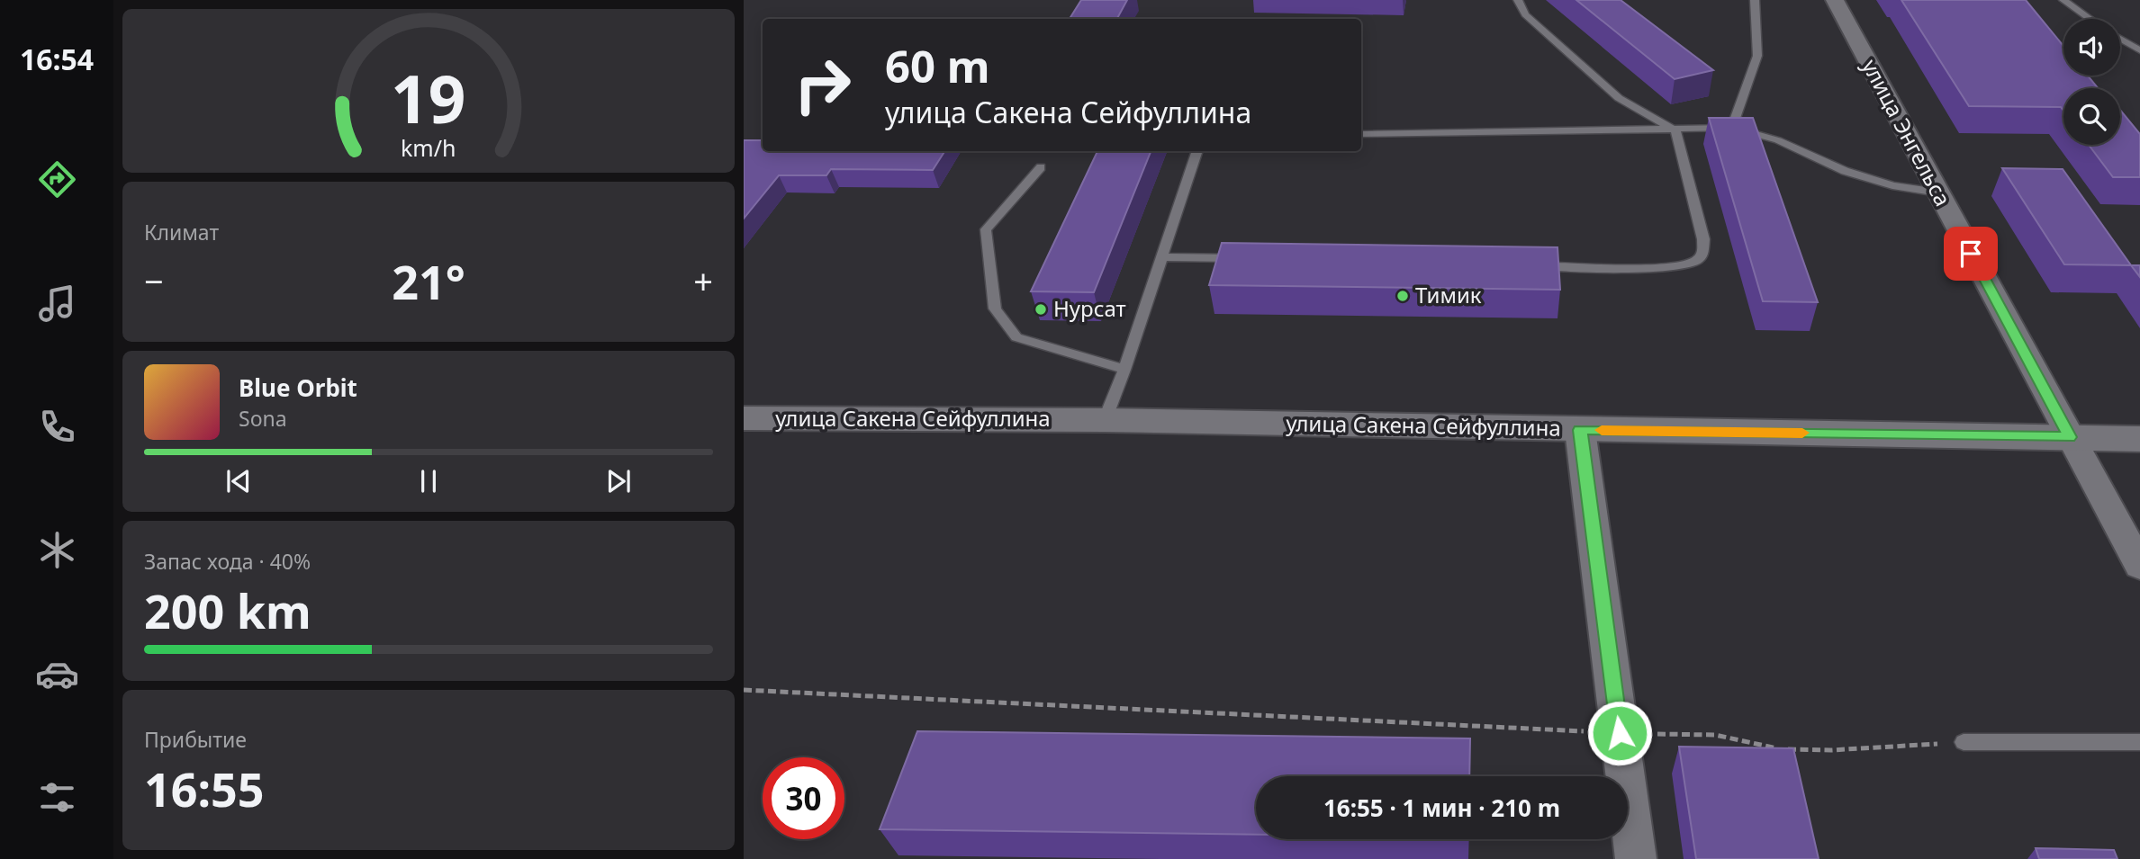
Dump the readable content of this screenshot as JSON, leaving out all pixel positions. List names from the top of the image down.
{
  "streets": {
    "street": ["улица Энгельса", "улица Сакена Сейфуллина"]
  },
  "crossings": [
    ["улица Энгельса", "улица Сакена Сейфуллина"]
  ],
  "places": ["Тимик", "Нурсат"],
  "page": {
    "tabs": "16:54",
    "turn": ["60 m", "улица Сакена Сейфуллина"],
    "tile": [
      "Климат",
      ["Запас хода · 40%", "200 km"],
      ["Прибытие", "16:55"]
    ],
    "heat": ["−", "21°", "+"],
    "song": ["Blue Orbit", "Sona"],
    "limit": "30",
    "trip": "16:55 · 1 мин · 210 m",
    "gauge": ["19", "km/h"]
  }
}
